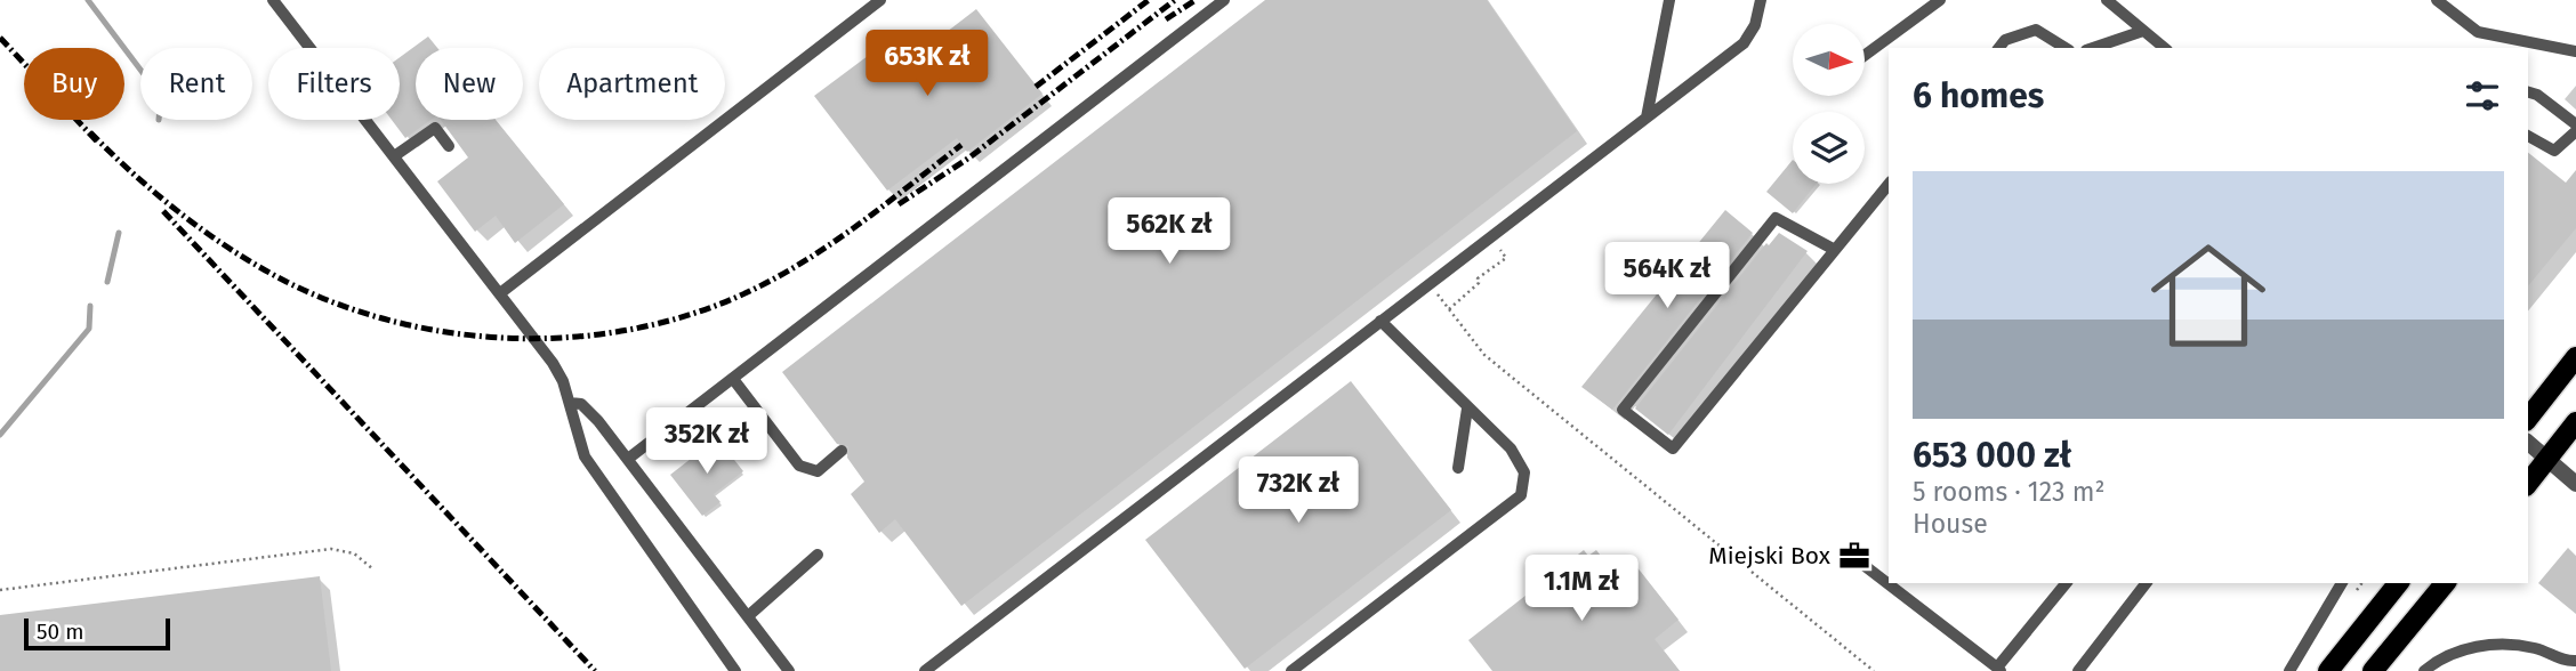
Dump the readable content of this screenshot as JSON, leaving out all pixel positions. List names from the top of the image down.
{
  "places": {
    "office": ["Miejski Box"]
  },
  "scale_bar": "50 m",
  "north": "right",
  "page": {
    "price": [
      "653K zł",
      "562K zł",
      "564K zł",
      "352K zł",
      "732K zł",
      "1.1M zł"
    ],
    "chip": [
      "Buy",
      "Rent",
      "Filters",
      "New",
      "Apartment"
    ],
    "heading": "6 homes",
    "list": [
      {
        "name": "653 000 zł",
        "note": "5 rooms · 123 m² · House"
      }
    ],
    "scale": "50 m"
  }
}
